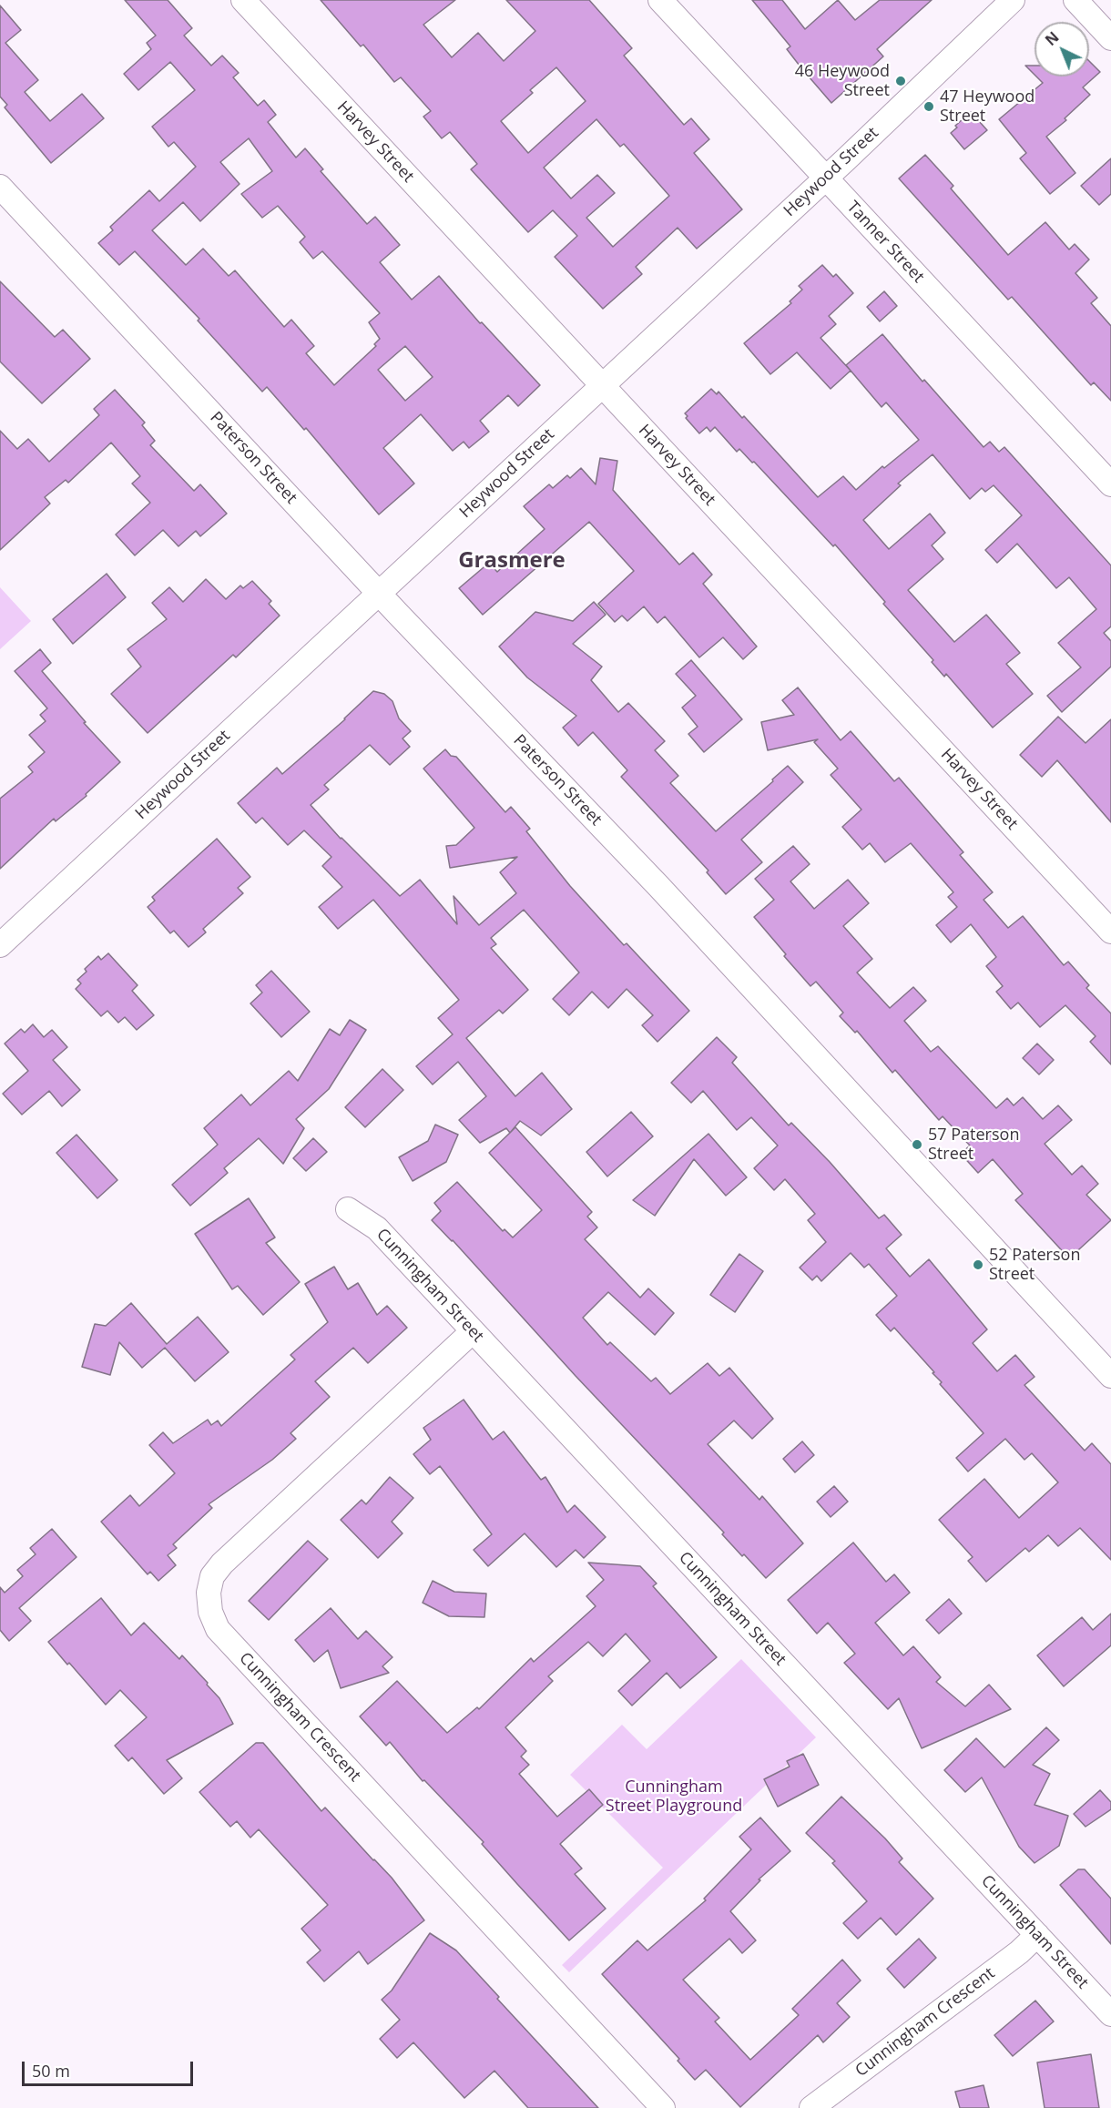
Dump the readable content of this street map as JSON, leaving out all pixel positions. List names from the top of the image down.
{
  "streets": {
    "street": [
      "Harvey Street",
      "Heywood Street",
      "Tanner Street",
      "Paterson Street",
      "Cunningham Street",
      "Cunningham Crescent"
    ]
  },
  "crossings": [
    ["Harvey Street", "Heywood Street"],
    ["Heywood Street", "Tanner Street"],
    ["Heywood Street", "Paterson Street"],
    ["Cunningham Street", "Cunningham Crescent"]
  ],
  "districts": ["Grasmere"],
  "parks": ["Cunningham Street Playground"],
  "places": [
    "46 Heywood Street",
    "47 Heywood Street",
    "57 Paterson Street",
    "52 Paterson Street"
  ],
  "scale_bar": "50 m",
  "north": "top left"
}
